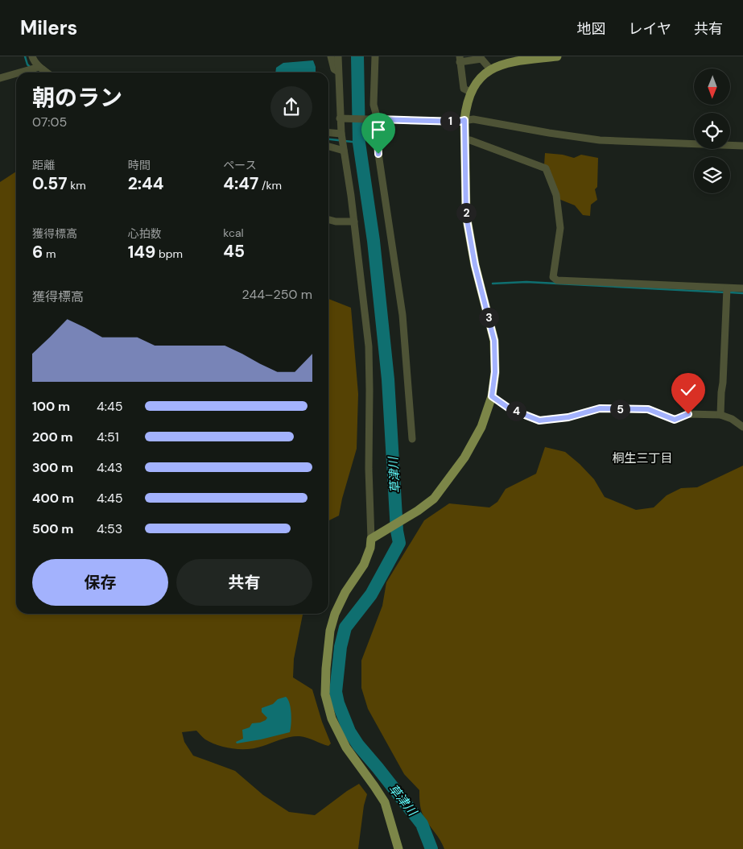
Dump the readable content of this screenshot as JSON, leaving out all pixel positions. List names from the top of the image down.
{
  "districts": ["桐生三丁目"],
  "water": ["草津川"],
  "north": "bottom",
  "page": {
    "header": "Milers",
    "nav": ["地図", "レイヤ", "共有"],
    "heading": ["朝のラン", "07:05"],
    "pins": [
      "1",
      "2",
      "3",
      "5",
      "4"
    ],
    "stats": [
      ["距離", "0.57 km"],
      ["時間", "2:44"],
      ["ペース", "4:47 /km"],
      ["獲得標高", "6 m"],
      ["心拍数", "149 bpm"],
      ["kcal", "45"]
    ],
    "chart": ["獲得標高", "244–250 m"],
    "list": [
      {
        "name": "100 m",
        "note": "4:45"
      },
      {
        "name": "200 m",
        "note": "4:51"
      },
      {
        "name": "300 m",
        "note": "4:43"
      },
      {
        "name": "400 m",
        "note": "4:45"
      },
      {
        "name": "500 m",
        "note": "4:53"
      }
    ],
    "buttons": ["保存", "共有"]
  }
}
